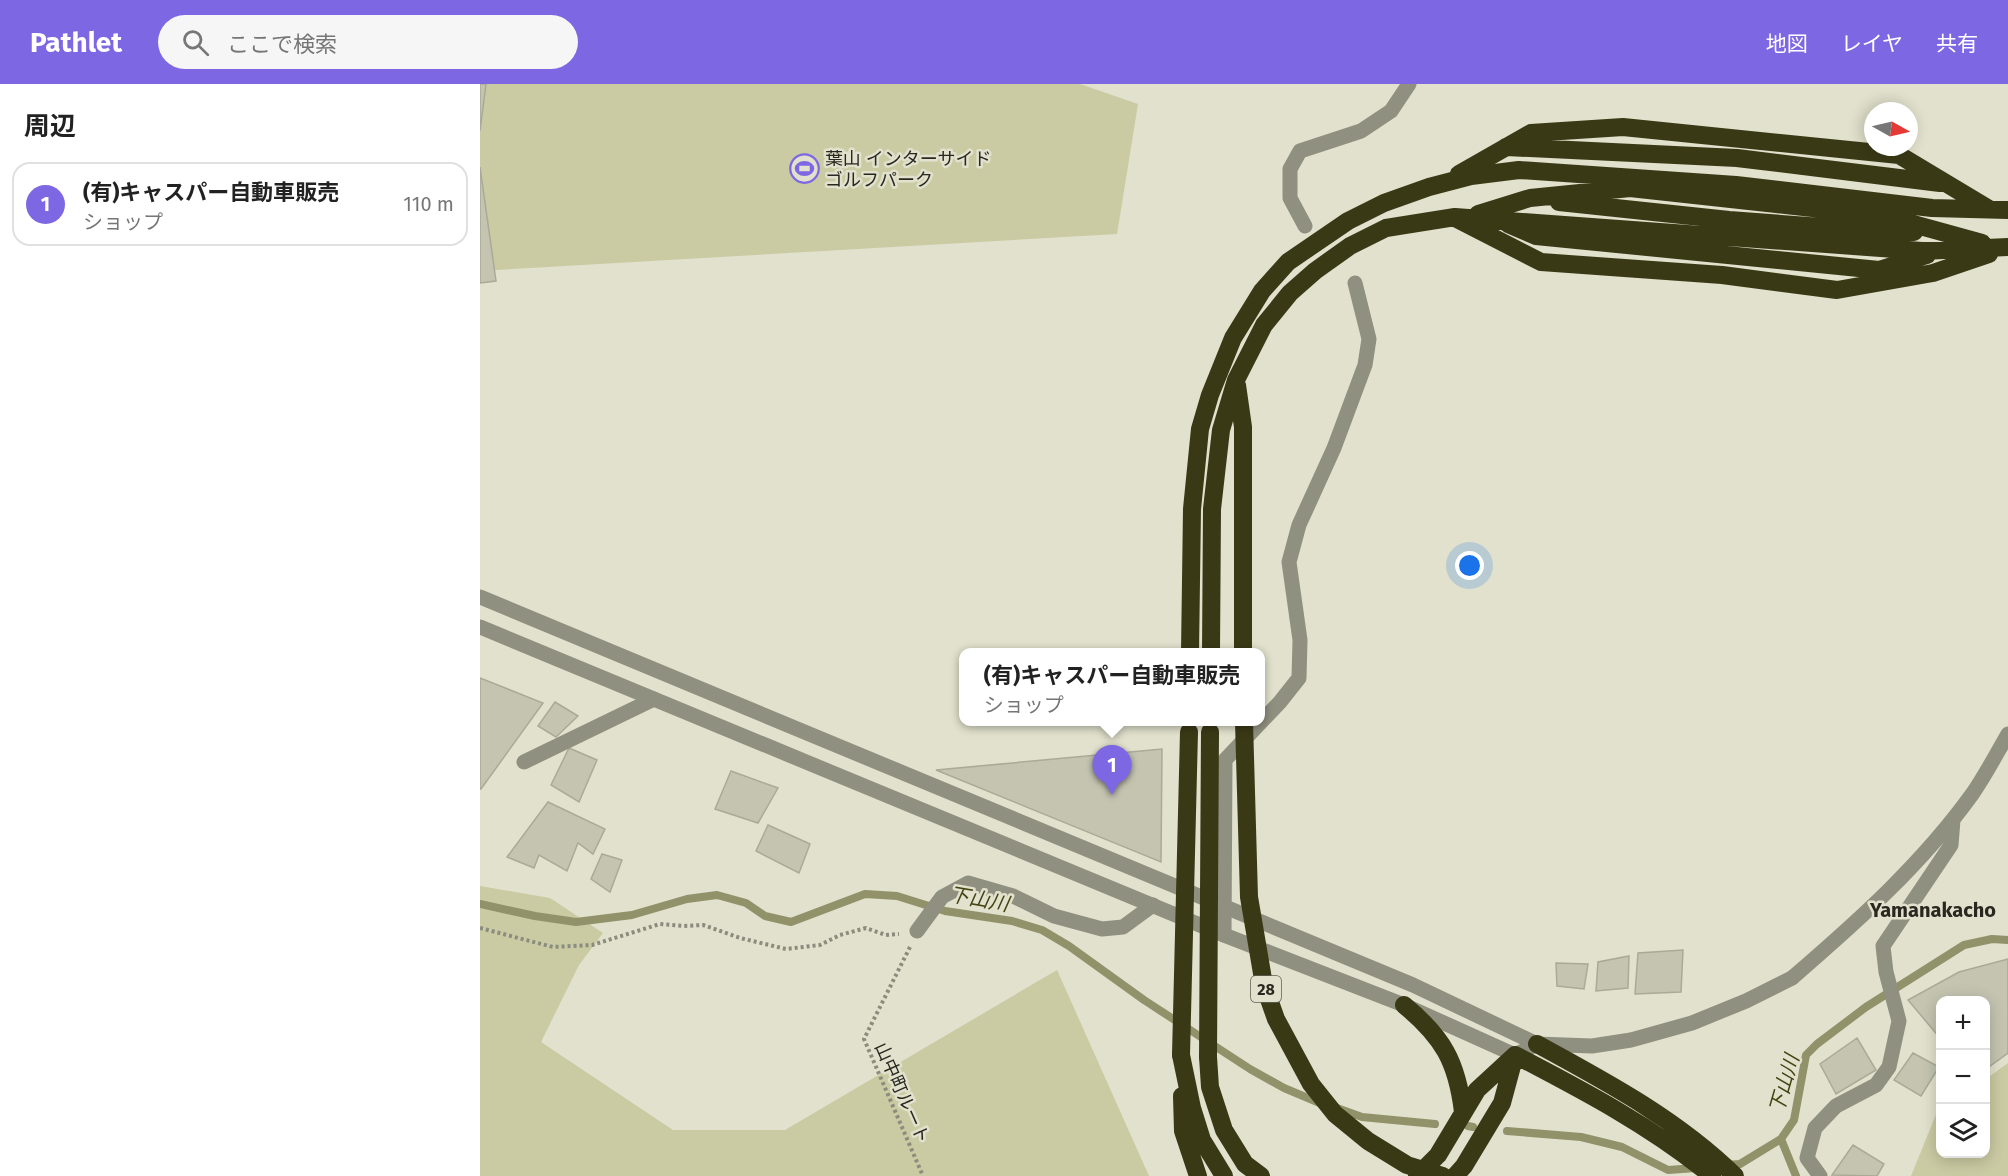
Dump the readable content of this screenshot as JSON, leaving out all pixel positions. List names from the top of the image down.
{
  "streets": {
    "highway": ["28"],
    "path": ["山中町ルート"]
  },
  "districts": ["Yamanakacho"],
  "water": ["下山川"],
  "places": {
    "sports": ["葉山 インターサイド ゴルフパーク"]
  },
  "north": "right",
  "page": {
    "header": "Pathlet",
    "search": "ここで検索",
    "nav": ["地図", "レイヤ", "共有"],
    "heading": "周辺",
    "list": [
      {
        "mark": "1",
        "name": "(有)キャスパー自動車販売",
        "note": "ショップ",
        "value": "110 m"
      }
    ],
    "popup": ["(有)キャスパー自動車販売", "ショップ"],
    "pins": "1",
    "map_buttons": ["+", "−"]
  }
}
